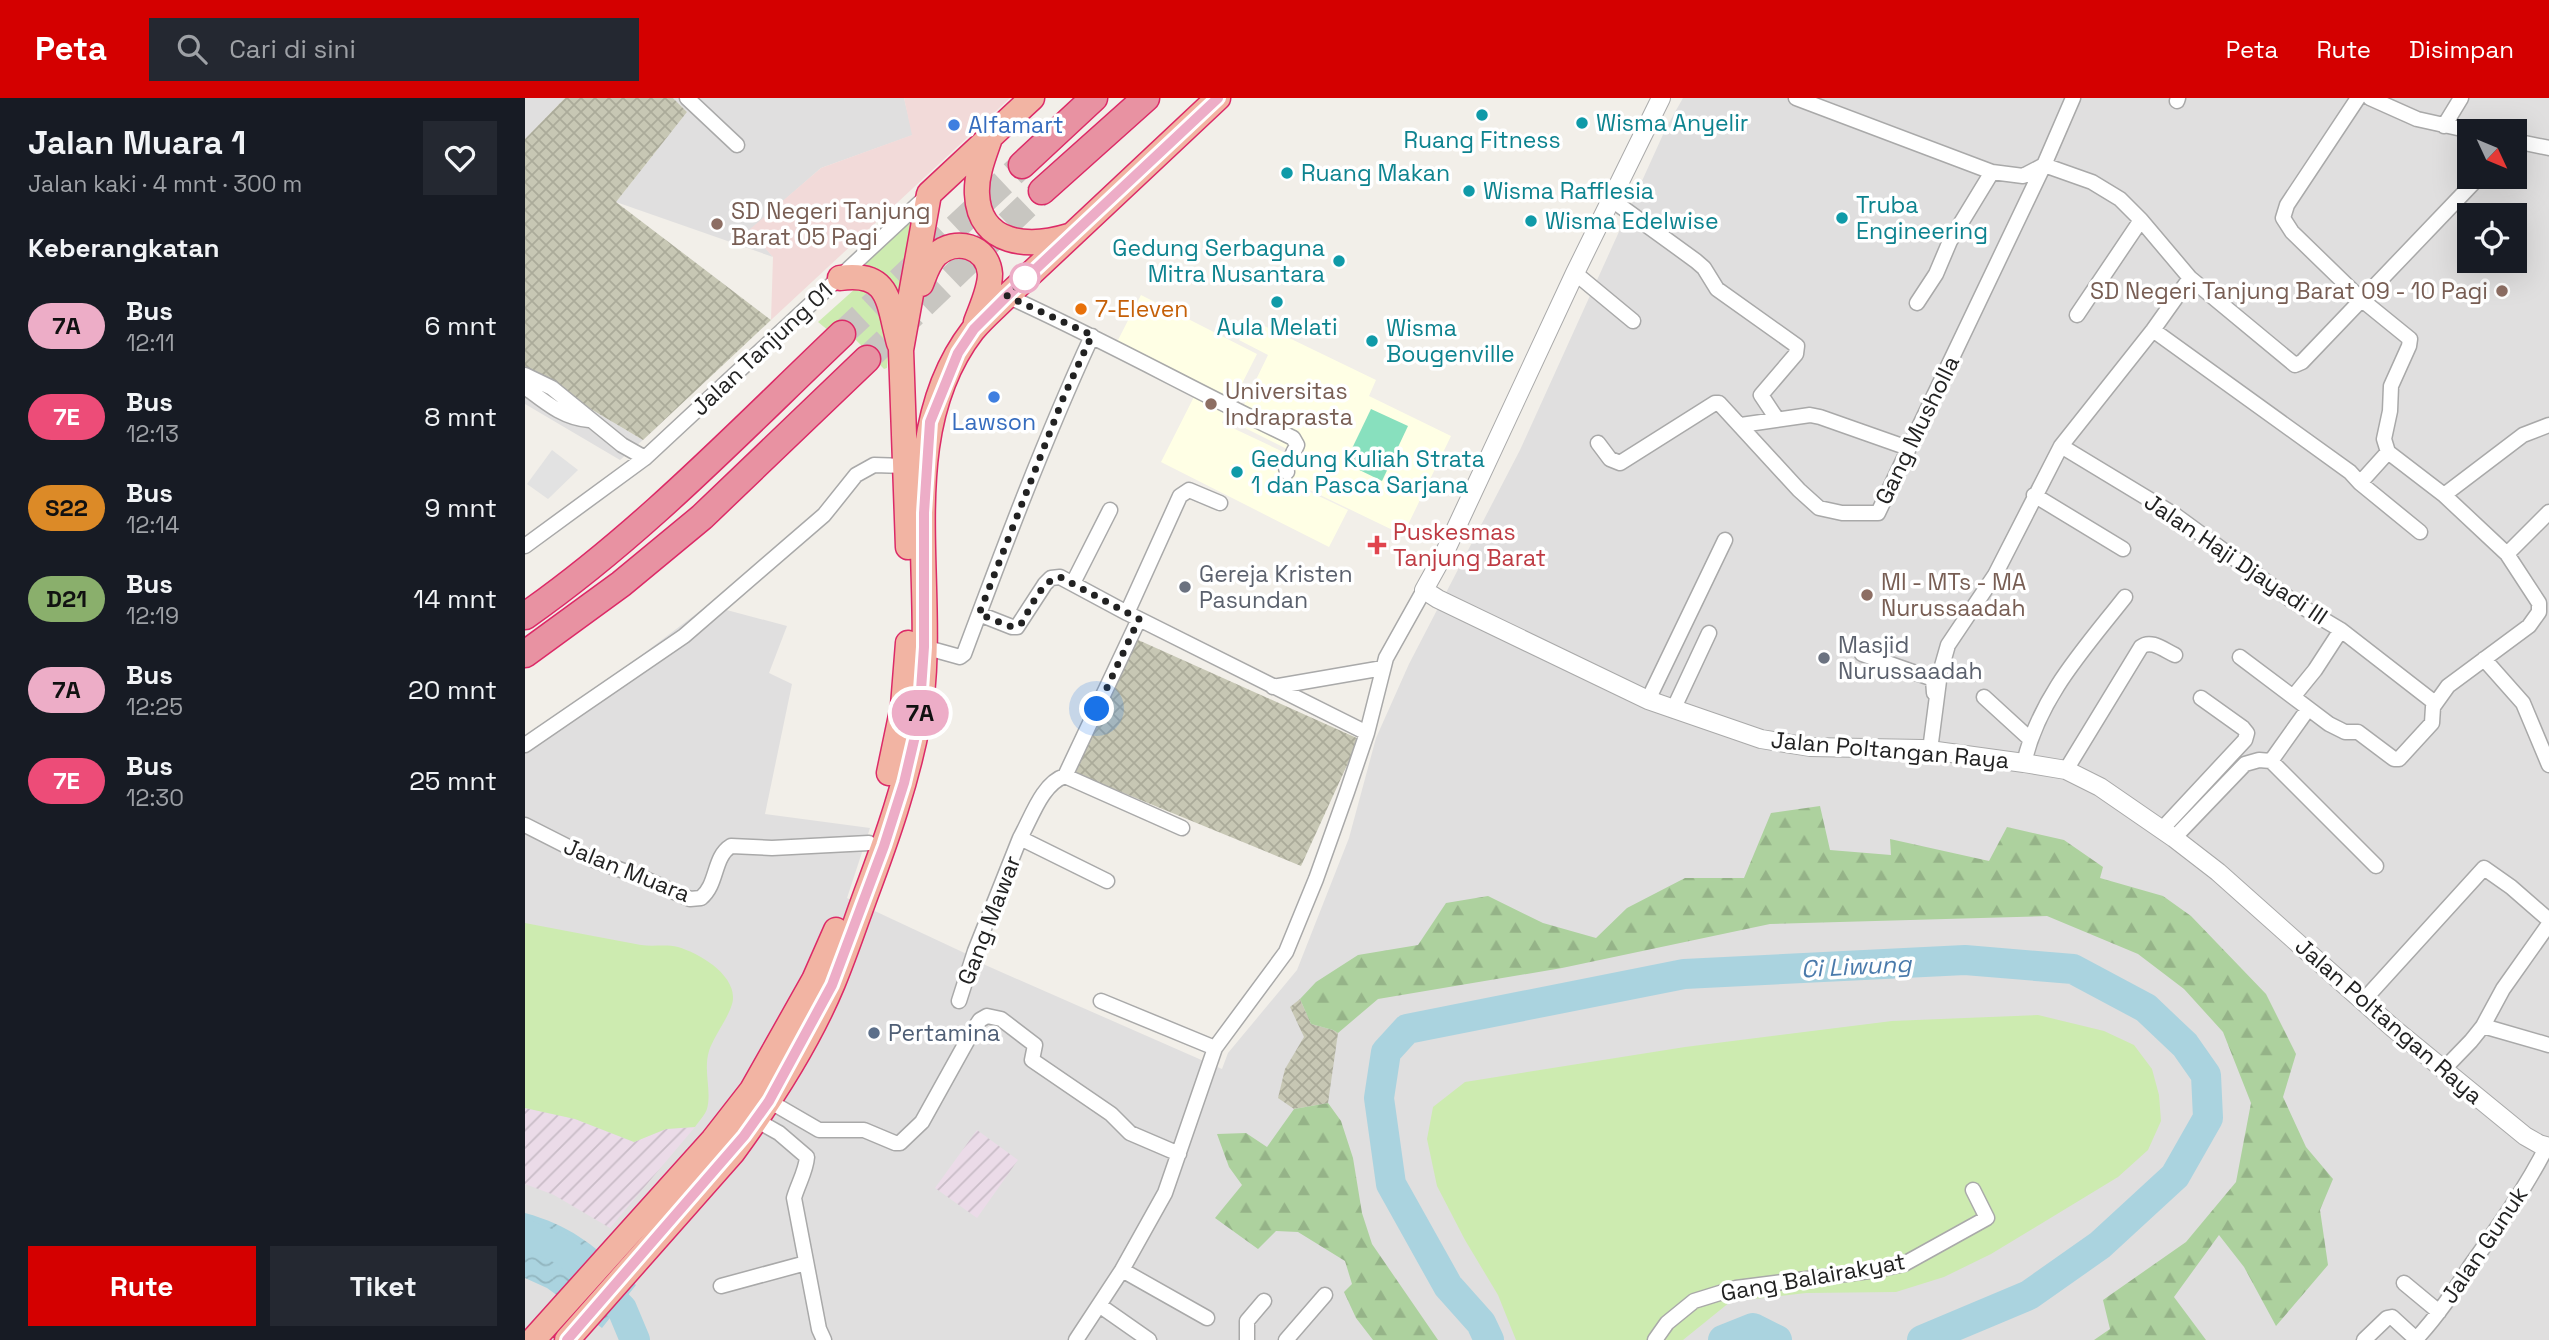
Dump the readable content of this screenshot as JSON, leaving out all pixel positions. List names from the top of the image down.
{
  "streets": {
    "street": [
      "Jalan Tanjung 01",
      "Gang Musholla",
      "Jalan Haji Djayadi III",
      "Jalan Poltangan Raya",
      "Jalan Muara",
      "Gang Mawar",
      "Jalan Gunuk",
      "Gang Balairakyat"
    ]
  },
  "crossings": [
    ["Jalan Poltangan Raya", "Jalan Gunuk"]
  ],
  "water": ["Ci Liwung"],
  "places": {
    "other": [
      "Ruang Fitness",
      "Wisma Anyelir",
      "Alfamart",
      "Ruang Makan",
      "Wisma Rafflesia",
      "Truba Engineering",
      "Wisma Edelwise",
      "SD Negeri Tanjung Barat 05 Pagi",
      "Gedung Serbaguna Mitra Nusantara",
      "SD Negeri Tanjung Barat 09 - 10 Pagi",
      "Aula Melati",
      "7-Eleven",
      "Wisma Bougenville",
      "Lawson",
      "Universitas Indraprasta",
      "Gedung Kuliah Strata 1 dan Pasca Sarjana",
      "Gereja Kristen Pasundan",
      "MI - MTs - MA Nurussaadah",
      "Masjid Nurussaadah",
      "Pertamina"
    ],
    "health": ["Puskesmas Tanjung Barat"]
  },
  "lines": ["bus line 7A"],
  "north": "bottom right",
  "page": {
    "header": "Peta",
    "search": "Cari di sini",
    "nav": ["Peta", "Rute", "Disimpan"],
    "heading": [
      ["Jalan Muara 1", "Jalan kaki · 4 mnt · 300 m"],
      "Keberangkatan"
    ],
    "on_map": "7A",
    "list": [
      {
        "mark": "7A",
        "name": "Bus",
        "note": "12:11",
        "value": "6 mnt"
      },
      {
        "mark": "7E",
        "name": "Bus",
        "note": "12:13",
        "value": "8 mnt"
      },
      {
        "mark": "S22",
        "name": "Bus",
        "note": "12:14",
        "value": "9 mnt"
      },
      {
        "mark": "D21",
        "name": "Bus",
        "note": "12:19",
        "value": "14 mnt"
      },
      {
        "mark": "7A",
        "name": "Bus",
        "note": "12:25",
        "value": "20 mnt"
      },
      {
        "mark": "7E",
        "name": "Bus",
        "note": "12:30",
        "value": "25 mnt"
      }
    ],
    "buttons": ["Rute", "Tiket"]
  }
}
